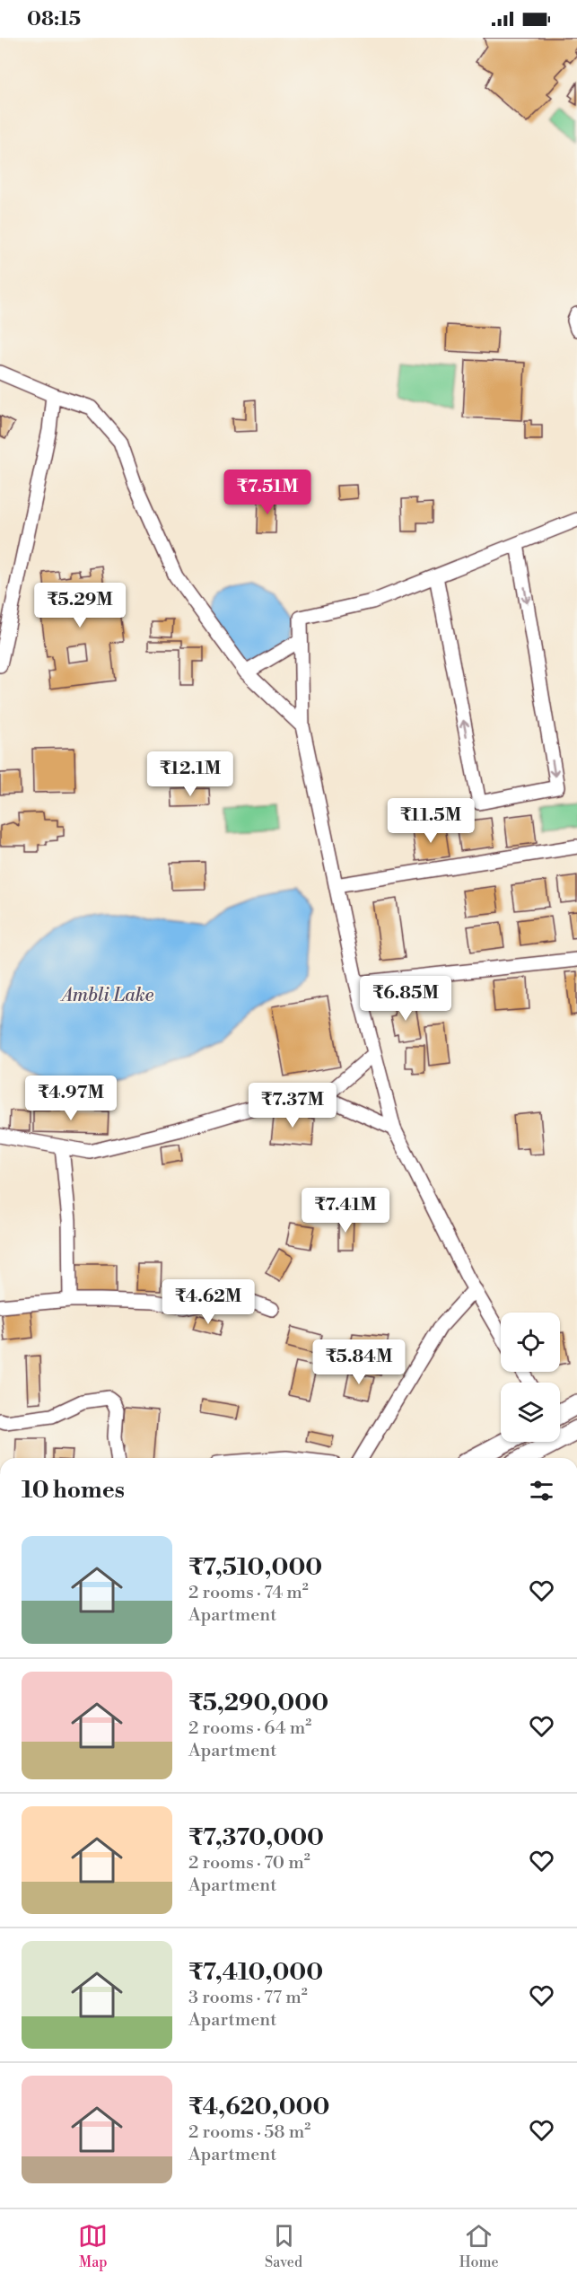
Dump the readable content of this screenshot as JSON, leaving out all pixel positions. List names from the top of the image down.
{
  "water": ["Ambli Lake"],
  "page": {
    "status": "08:15",
    "price": [
      "₹7.51M",
      "₹5.29M",
      "₹12.1M",
      "₹11.5M",
      "₹6.85M",
      "₹4.97M",
      "₹7.37M",
      "₹7.41M",
      "₹4.62M",
      "₹5.84M"
    ],
    "heading": "10 homes",
    "list": [
      {
        "name": "₹7,510,000",
        "note": "2 rooms · 74 m² · Apartment"
      },
      {
        "name": "₹5,290,000",
        "note": "2 rooms · 64 m² · Apartment"
      },
      {
        "name": "₹7,370,000",
        "note": "2 rooms · 70 m² · Apartment"
      },
      {
        "name": "₹7,410,000",
        "note": "3 rooms · 77 m² · Apartment"
      },
      {
        "name": "₹4,620,000",
        "note": "2 rooms · 58 m² · Apartment"
      }
    ],
    "tabs": ["Map", "Saved", "Home"]
  }
}
